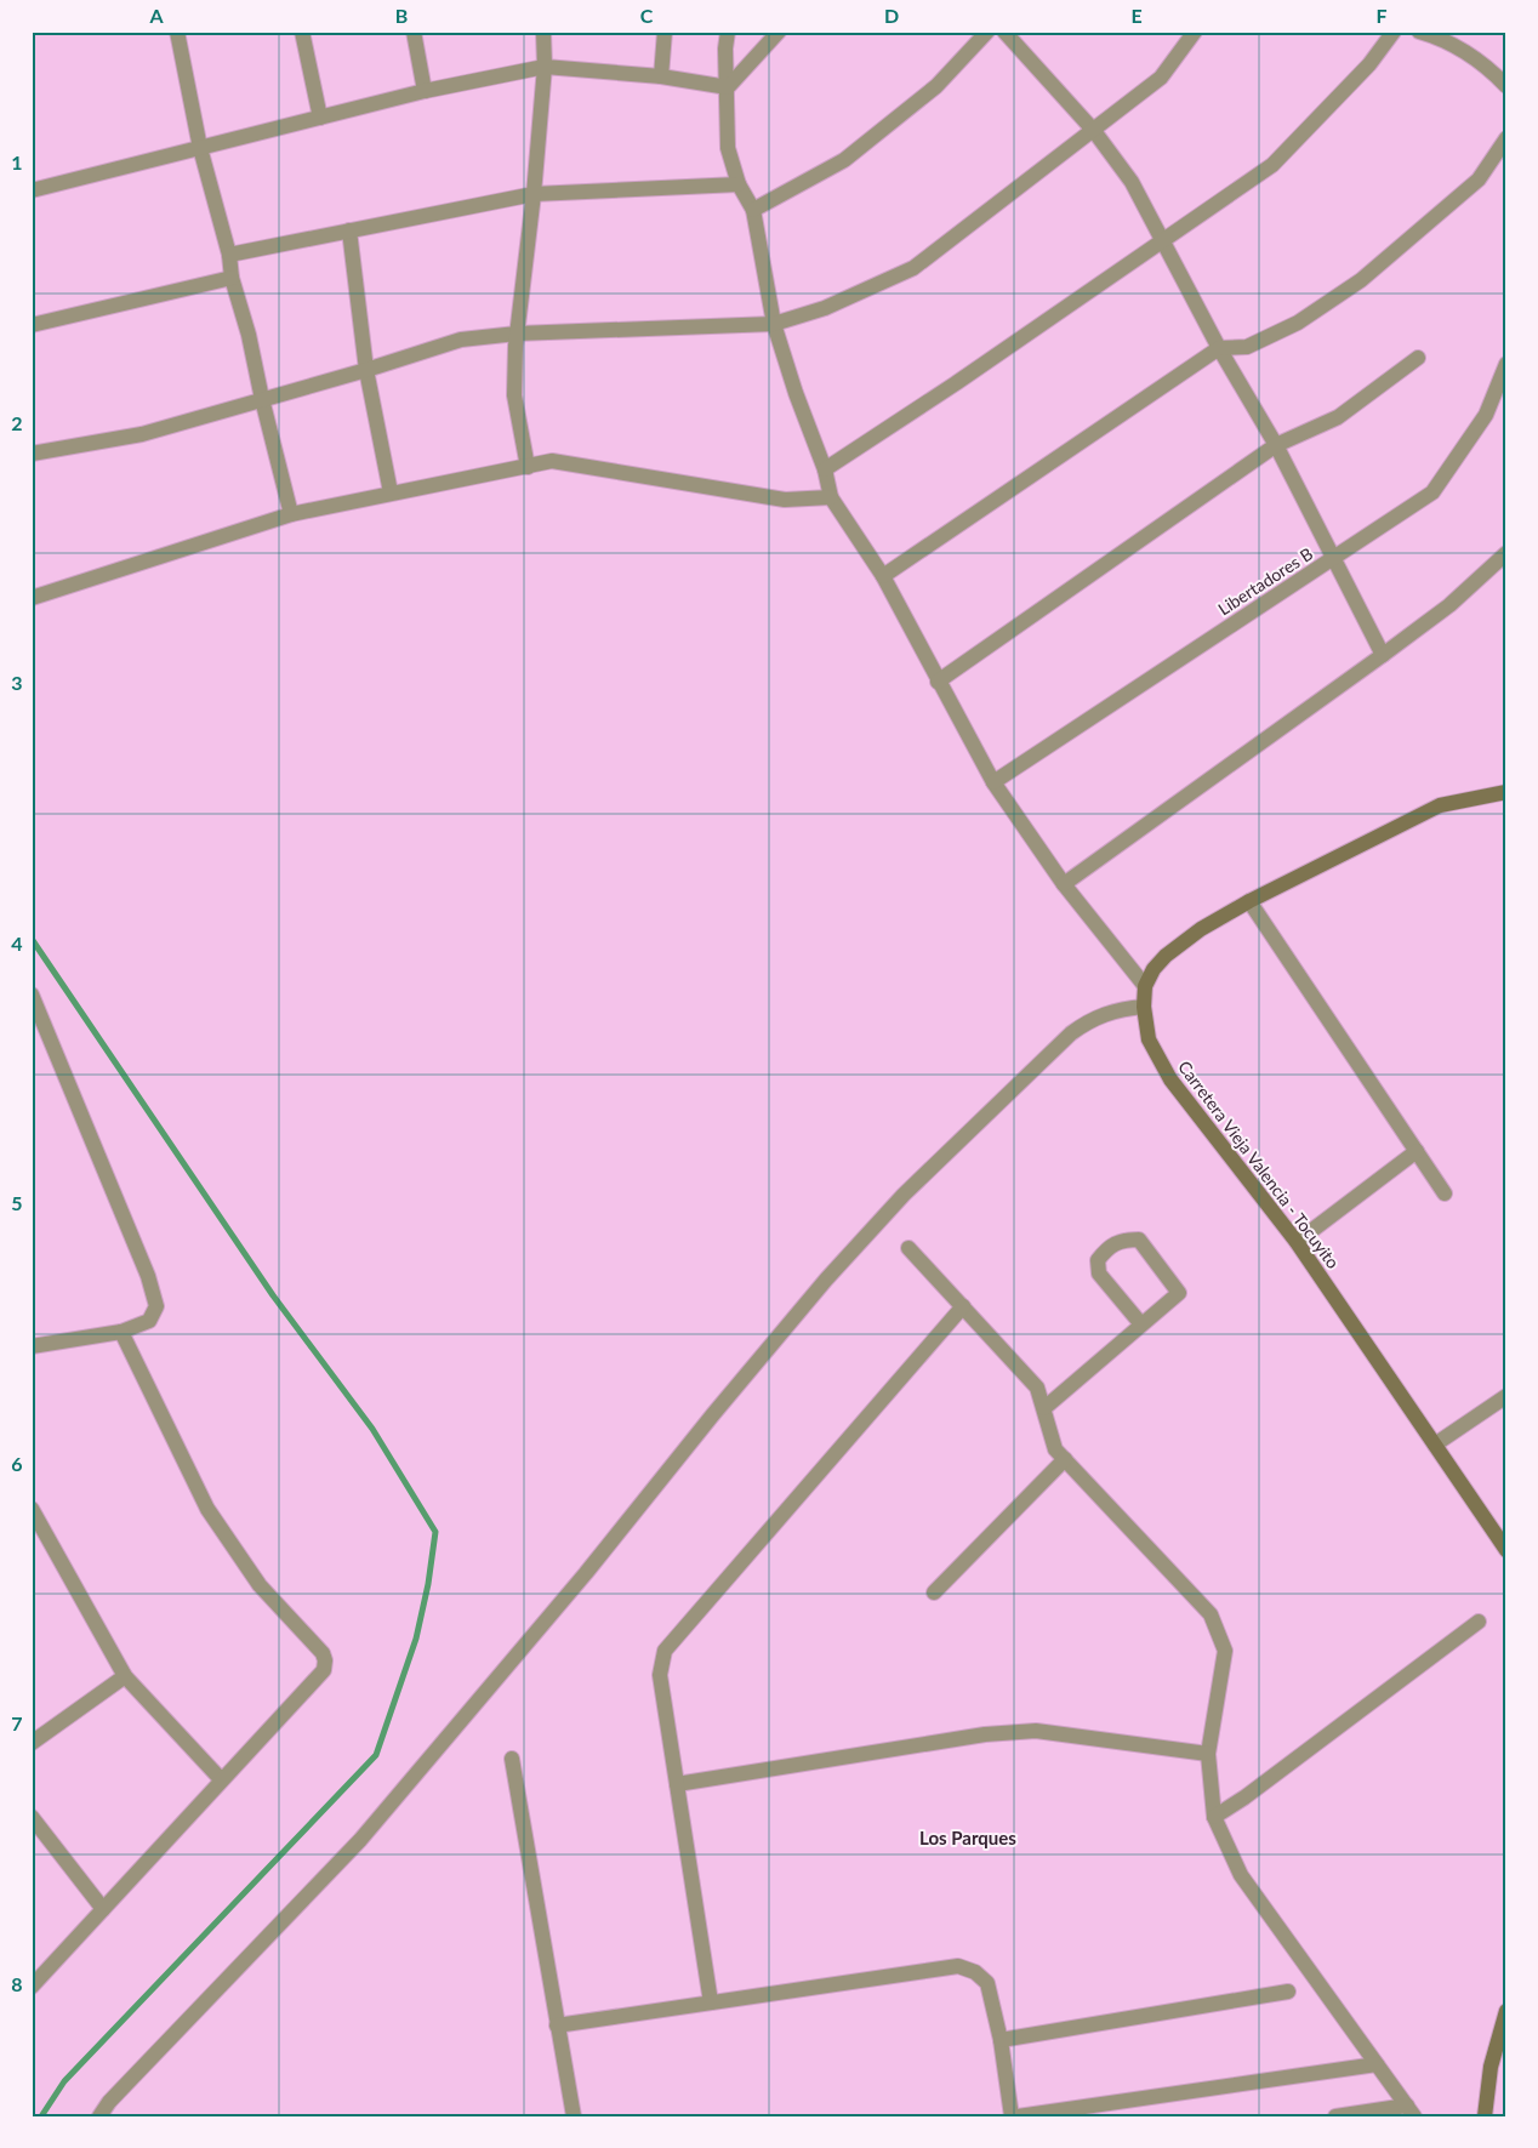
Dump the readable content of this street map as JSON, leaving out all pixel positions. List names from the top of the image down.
{
  "streets": {
    "street": ["Libertadores B", "Carretera Vieja Valencia - Tocuyito"]
  },
  "districts": ["Los Parques"],
  "grid": {
    "columns": [
      "A",
      "B",
      "C",
      "D",
      "E",
      "F"
    ],
    "rows": [
      "1",
      "2",
      "3",
      "4",
      "5",
      "6",
      "7",
      "8"
    ]
  }
}
